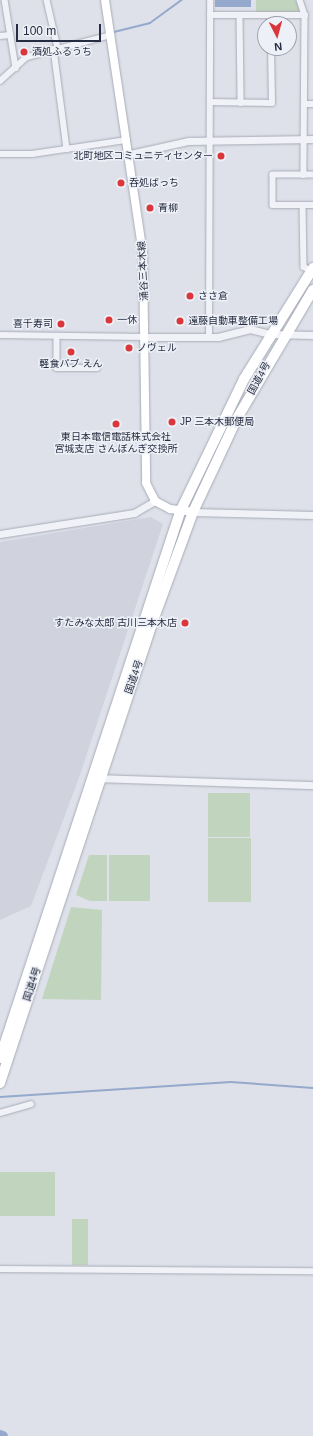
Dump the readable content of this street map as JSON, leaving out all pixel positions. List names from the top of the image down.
{
  "streets": {
    "highway": ["国道4号"],
    "main road": ["涌谷三本木線"]
  },
  "places": [
    "酒処ふるうち",
    "北町地区コミュニティセンター",
    "呑処ばっち",
    "青柳",
    "ささ倉",
    "一休",
    "遠藤自動車整備工場",
    "喜千寿司",
    "ノヴェル",
    "軽食パブ えん",
    "JP 三本木郵便局",
    "東日本電信電話株式会社 宮城支店 さんぼんぎ交換所",
    "すたみな太郎 古川三本木店"
  ],
  "scale_bar": "100 m",
  "north": "bottom"
}
